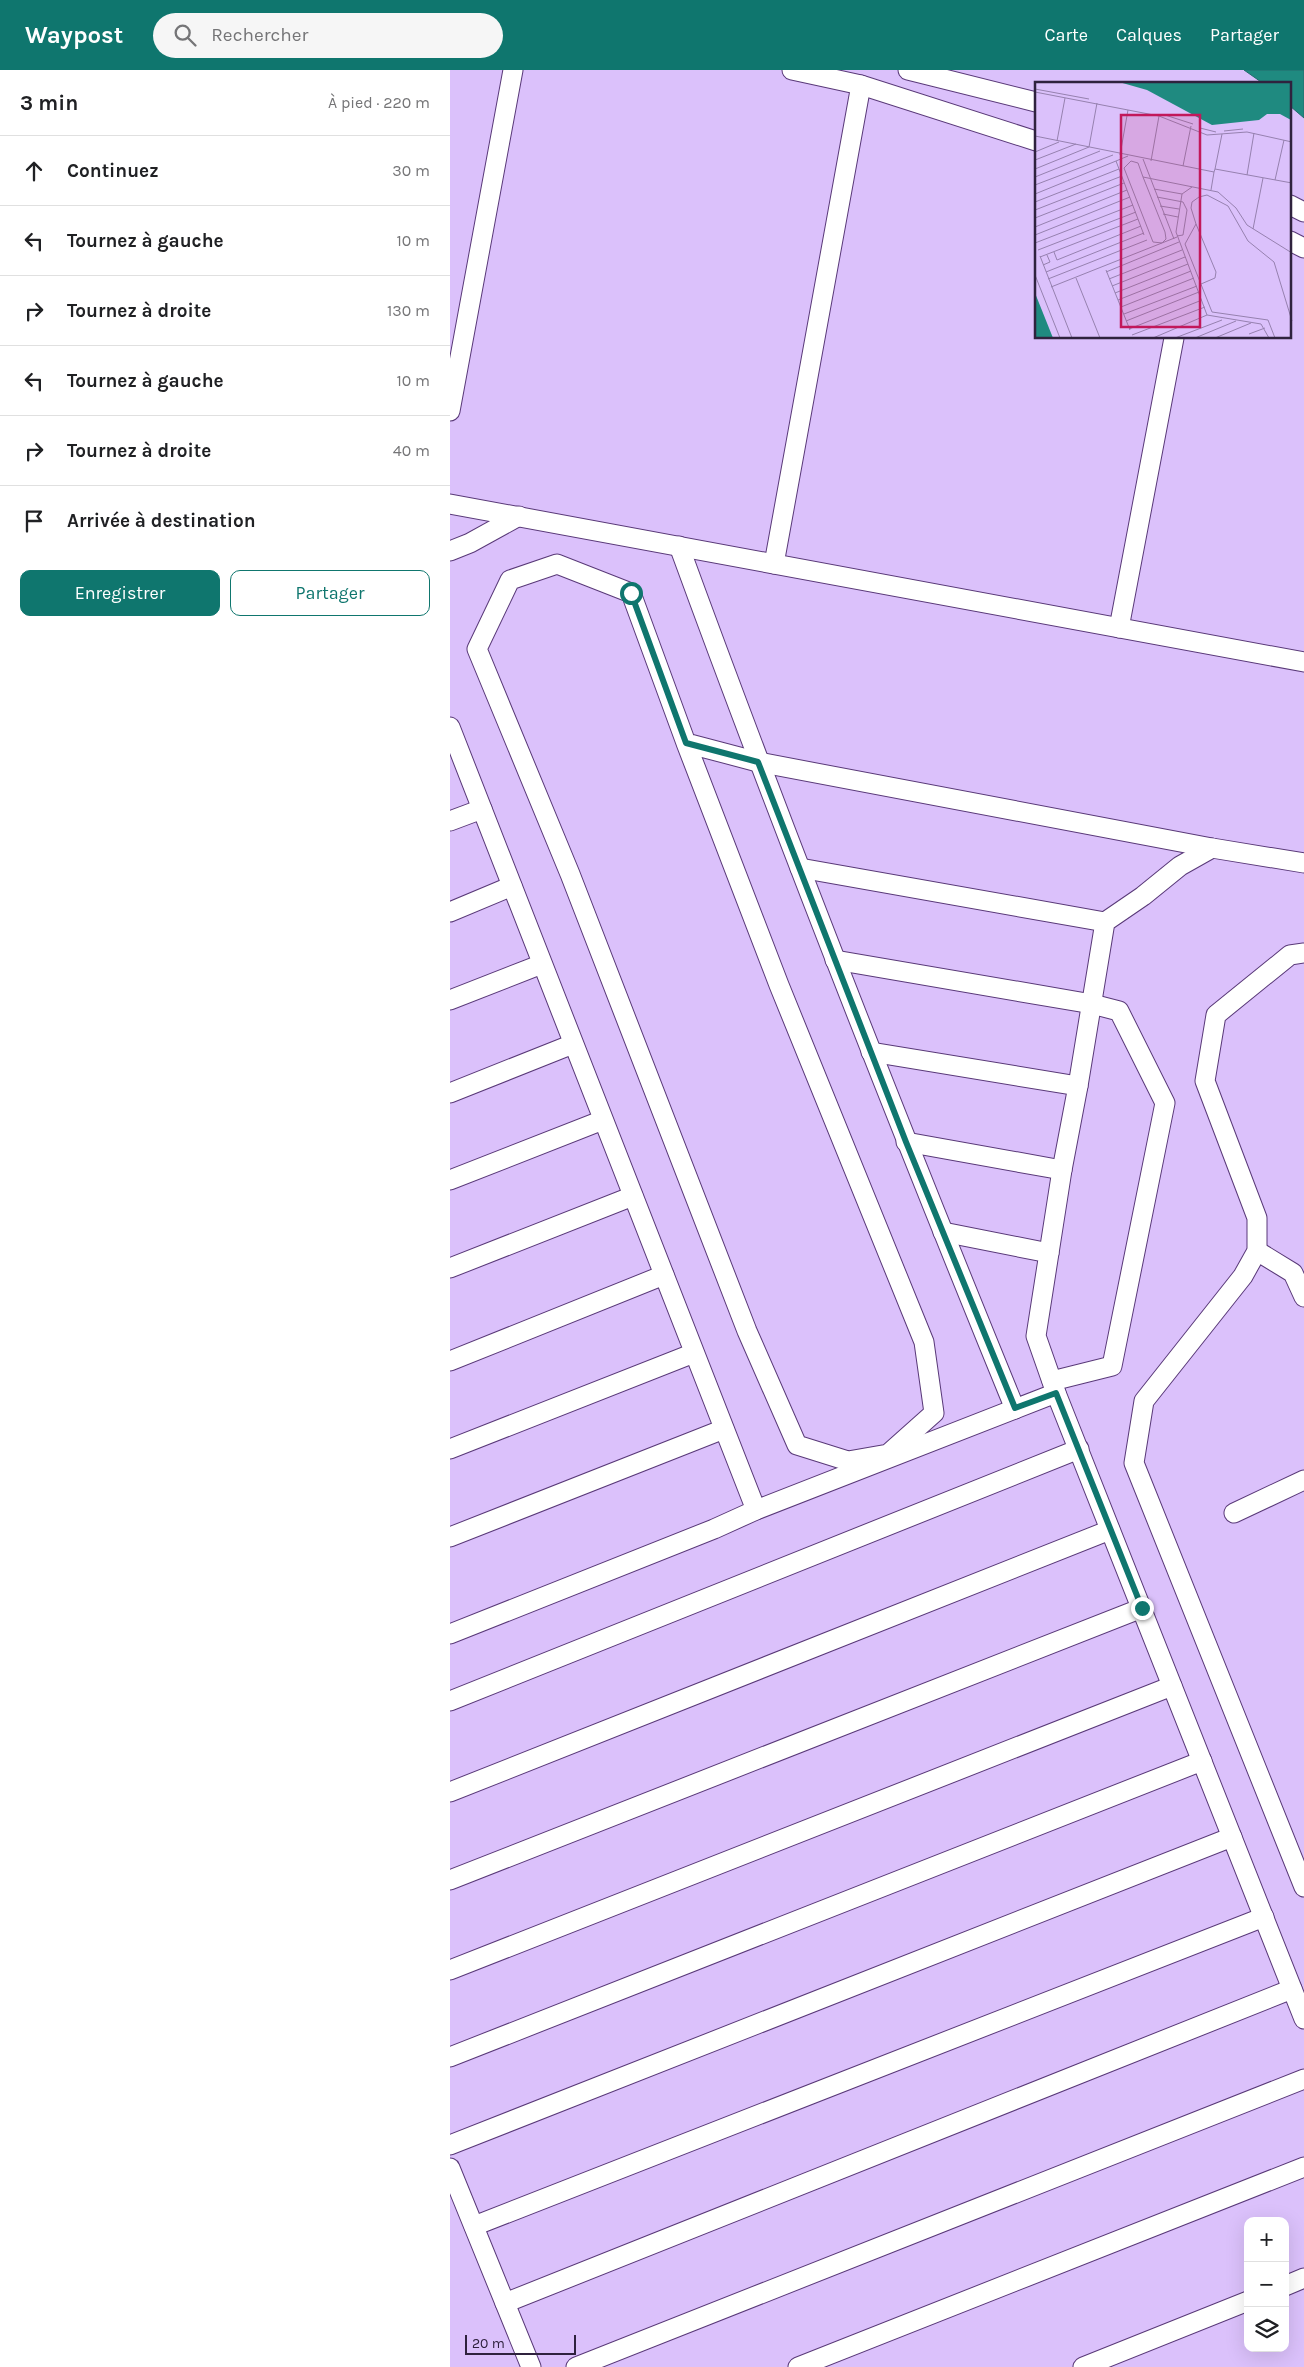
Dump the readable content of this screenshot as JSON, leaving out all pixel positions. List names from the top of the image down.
{
  "scale_bar": "20 m",
  "page": {
    "header": "Waypost",
    "search": "Rechercher",
    "nav": ["Carte", "Calques", "Partager"],
    "heading": ["3 min", "À pied · 220 m"],
    "list": [
      ["Continuez", "30 m"],
      ["Tournez à gauche", "10 m"],
      ["Tournez à droite", "130 m"],
      ["Tournez à gauche", "10 m"],
      ["Tournez à droite", "40 m"],
      "Arrivée à destination"
    ],
    "buttons": ["Enregistrer", "Partager"],
    "map_buttons": ["+", "−"],
    "scale": "20 m"
  }
}
